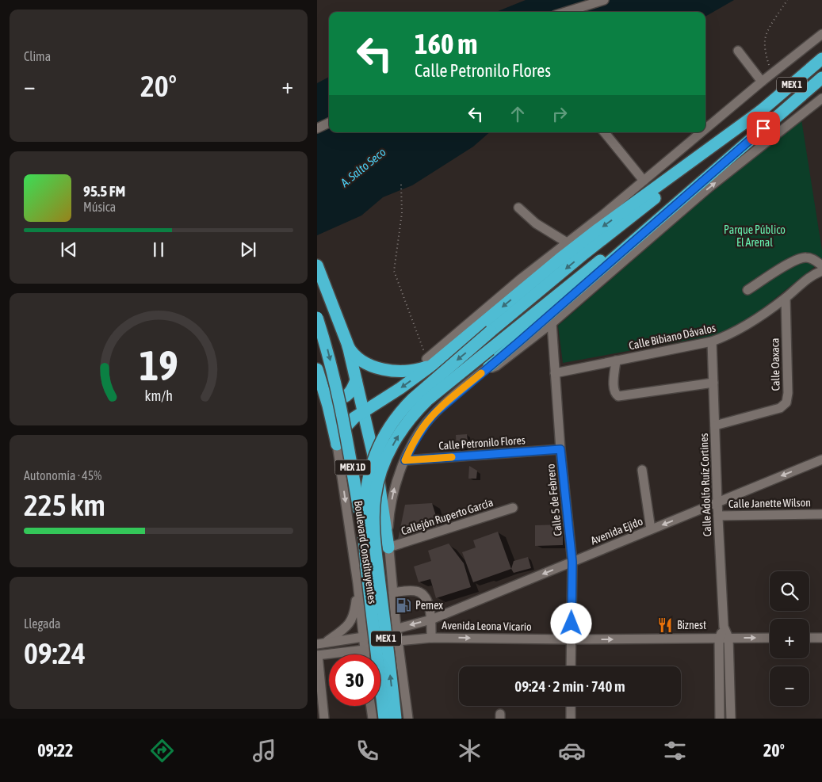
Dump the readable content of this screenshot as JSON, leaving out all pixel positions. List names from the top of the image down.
{
  "streets": {
    "highway": ["MEX 1", "MEX 1D", "Boulevard Constituyentes"],
    "street": [
      "Calle Bibiano Dávalos",
      "Calle Oaxaca",
      "Calle Petronilo Flores",
      "Calle Adolfo Ruíz Cortines",
      "Calle 5 de Febrero",
      "Calle Janette Wilson",
      "Callejón Ruperto García",
      "Avenida Ejido",
      "Avenida Leona Vicario"
    ]
  },
  "crossings": [
    ["MEX 1", "MEX 1D"],
    ["MEX 1", "Boulevard Constituyentes"],
    ["Calle Bibiano Dávalos", "Calle Oaxaca"],
    ["Calle Bibiano Dávalos", "Calle Adolfo Ruíz Cortines"],
    ["Calle Bibiano Dávalos", "Calle 5 de Febrero"],
    ["Calle Oaxaca", "Calle Adolfo Ruíz Cortines"],
    ["Calle Petronilo Flores", "Calle 5 de Febrero"],
    ["Calle Petronilo Flores", "Boulevard Constituyentes"],
    ["MEX 1D", "Callejón Ruperto García"],
    ["MEX 1D", "Boulevard Constituyentes"],
    ["Calle Adolfo Ruíz Cortines", "Calle Janette Wilson"],
    ["Calle Adolfo Ruíz Cortines", "Avenida Ejido"],
    ["Calle Adolfo Ruíz Cortines", "Avenida Leona Vicario"],
    ["Calle 5 de Febrero", "Avenida Ejido"],
    ["Calle 5 de Febrero", "Boulevard Constituyentes"],
    ["Calle 5 de Febrero", "Avenida Leona Vicario"],
    ["Callejón Ruperto García", "Boulevard Constituyentes"],
    ["Avenida Ejido", "Boulevard Constituyentes"],
    ["Boulevard Constituyentes", "Avenida Leona Vicario"]
  ],
  "one_way": ["Avenida Ejido", "Avenida Leona Vicario"],
  "water": ["A. Salto Seco"],
  "parks": ["Parque Público El Arenal"],
  "places": {
    "fuel station": ["Pemex"],
    "restaurant": ["Biznest"]
  },
  "page": {
    "tile": [
      "Clima",
      ["Autonomía · 45%", "225 km"],
      ["Llegada", "09:24"]
    ],
    "turn": ["160 m", "Calle Petronilo Flores"],
    "heat": ["−", "20°", "+"],
    "song": ["95.5 FM", "Música"],
    "map_buttons": ["+", "−"],
    "limit": "30",
    "trip": "09:24 · 2 min · 740 m",
    "tabs": ["09:22", "20°"],
    "gauge": ["19", "km/h"]
  }
}
